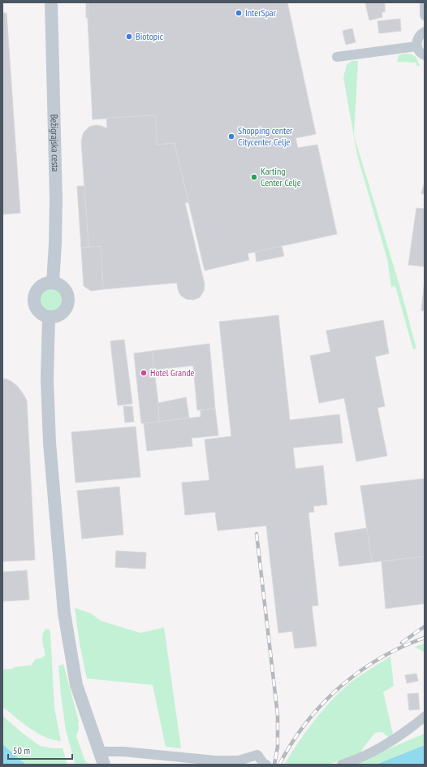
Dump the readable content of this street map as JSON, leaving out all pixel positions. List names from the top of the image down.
{
  "streets": {
    "street": ["Bežigrajska cesta"]
  },
  "places": [
    "InterSpar",
    "Biotopic",
    "Shopping center Citycenter Celje",
    "Karting Center Celje",
    "Hotel Grande"
  ],
  "scale_bar": "50 m"
}
